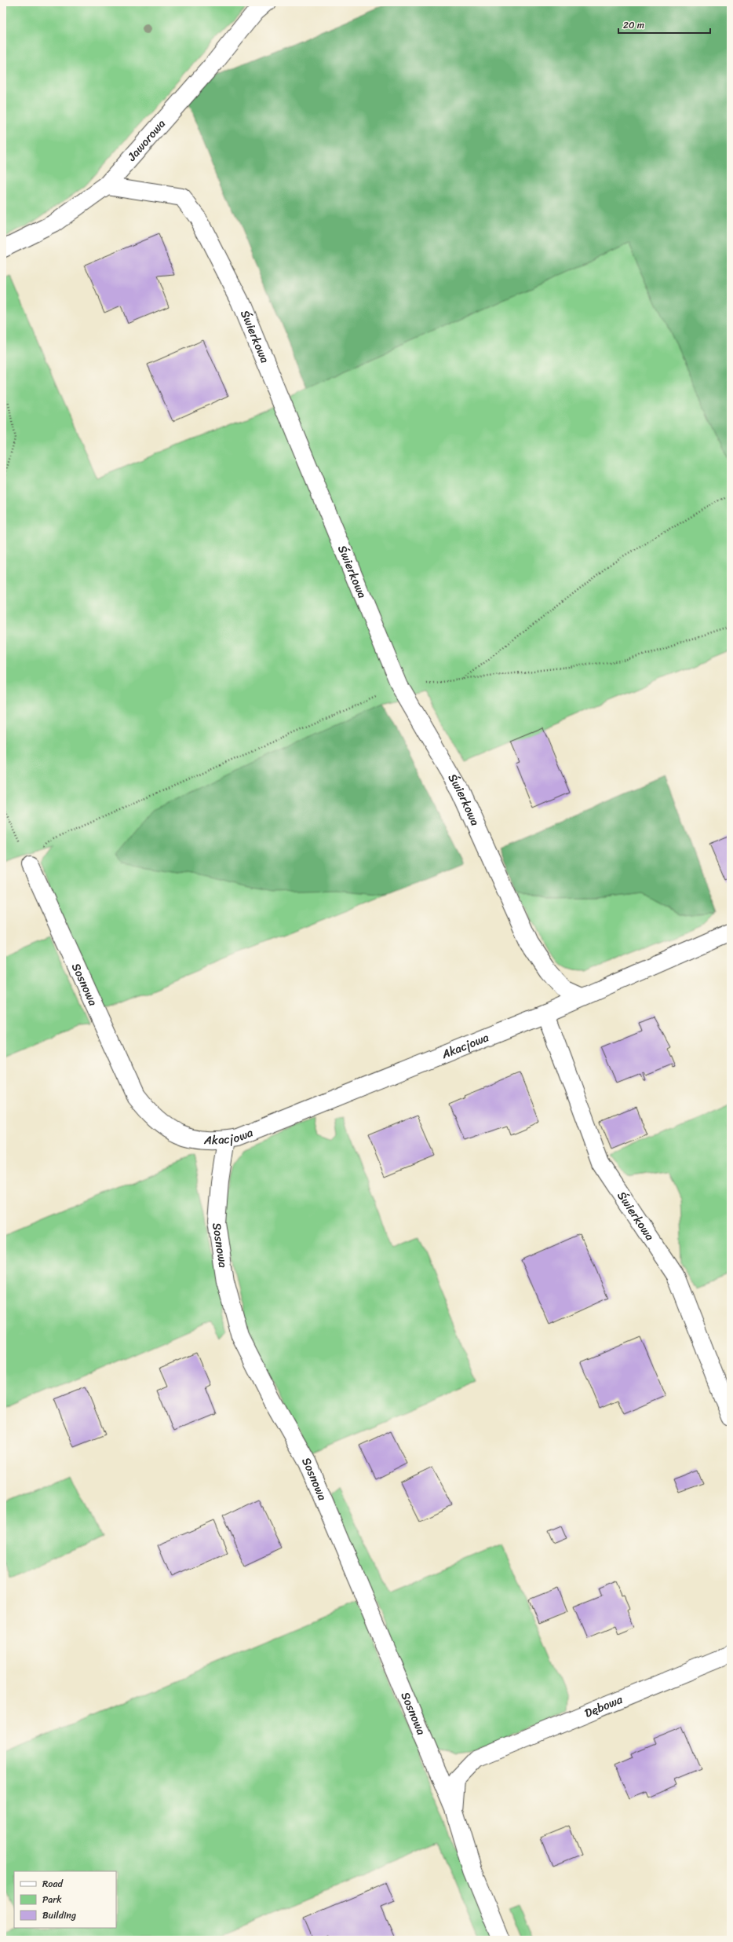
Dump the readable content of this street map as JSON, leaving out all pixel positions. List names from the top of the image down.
{
  "streets": {
    "street": [
      "Jaworowa",
      "Świerkowa",
      "Sosnowa",
      "Akacjowa",
      "Dębowa"
    ]
  },
  "crossings": [
    ["Jaworowa", "Świerkowa"],
    ["Świerkowa", "Akacjowa"],
    ["Sosnowa", "Akacjowa"],
    ["Sosnowa", "Dębowa"]
  ],
  "legend": ["Road", "Park", "Building"],
  "scale_bar": "20 m"
}
